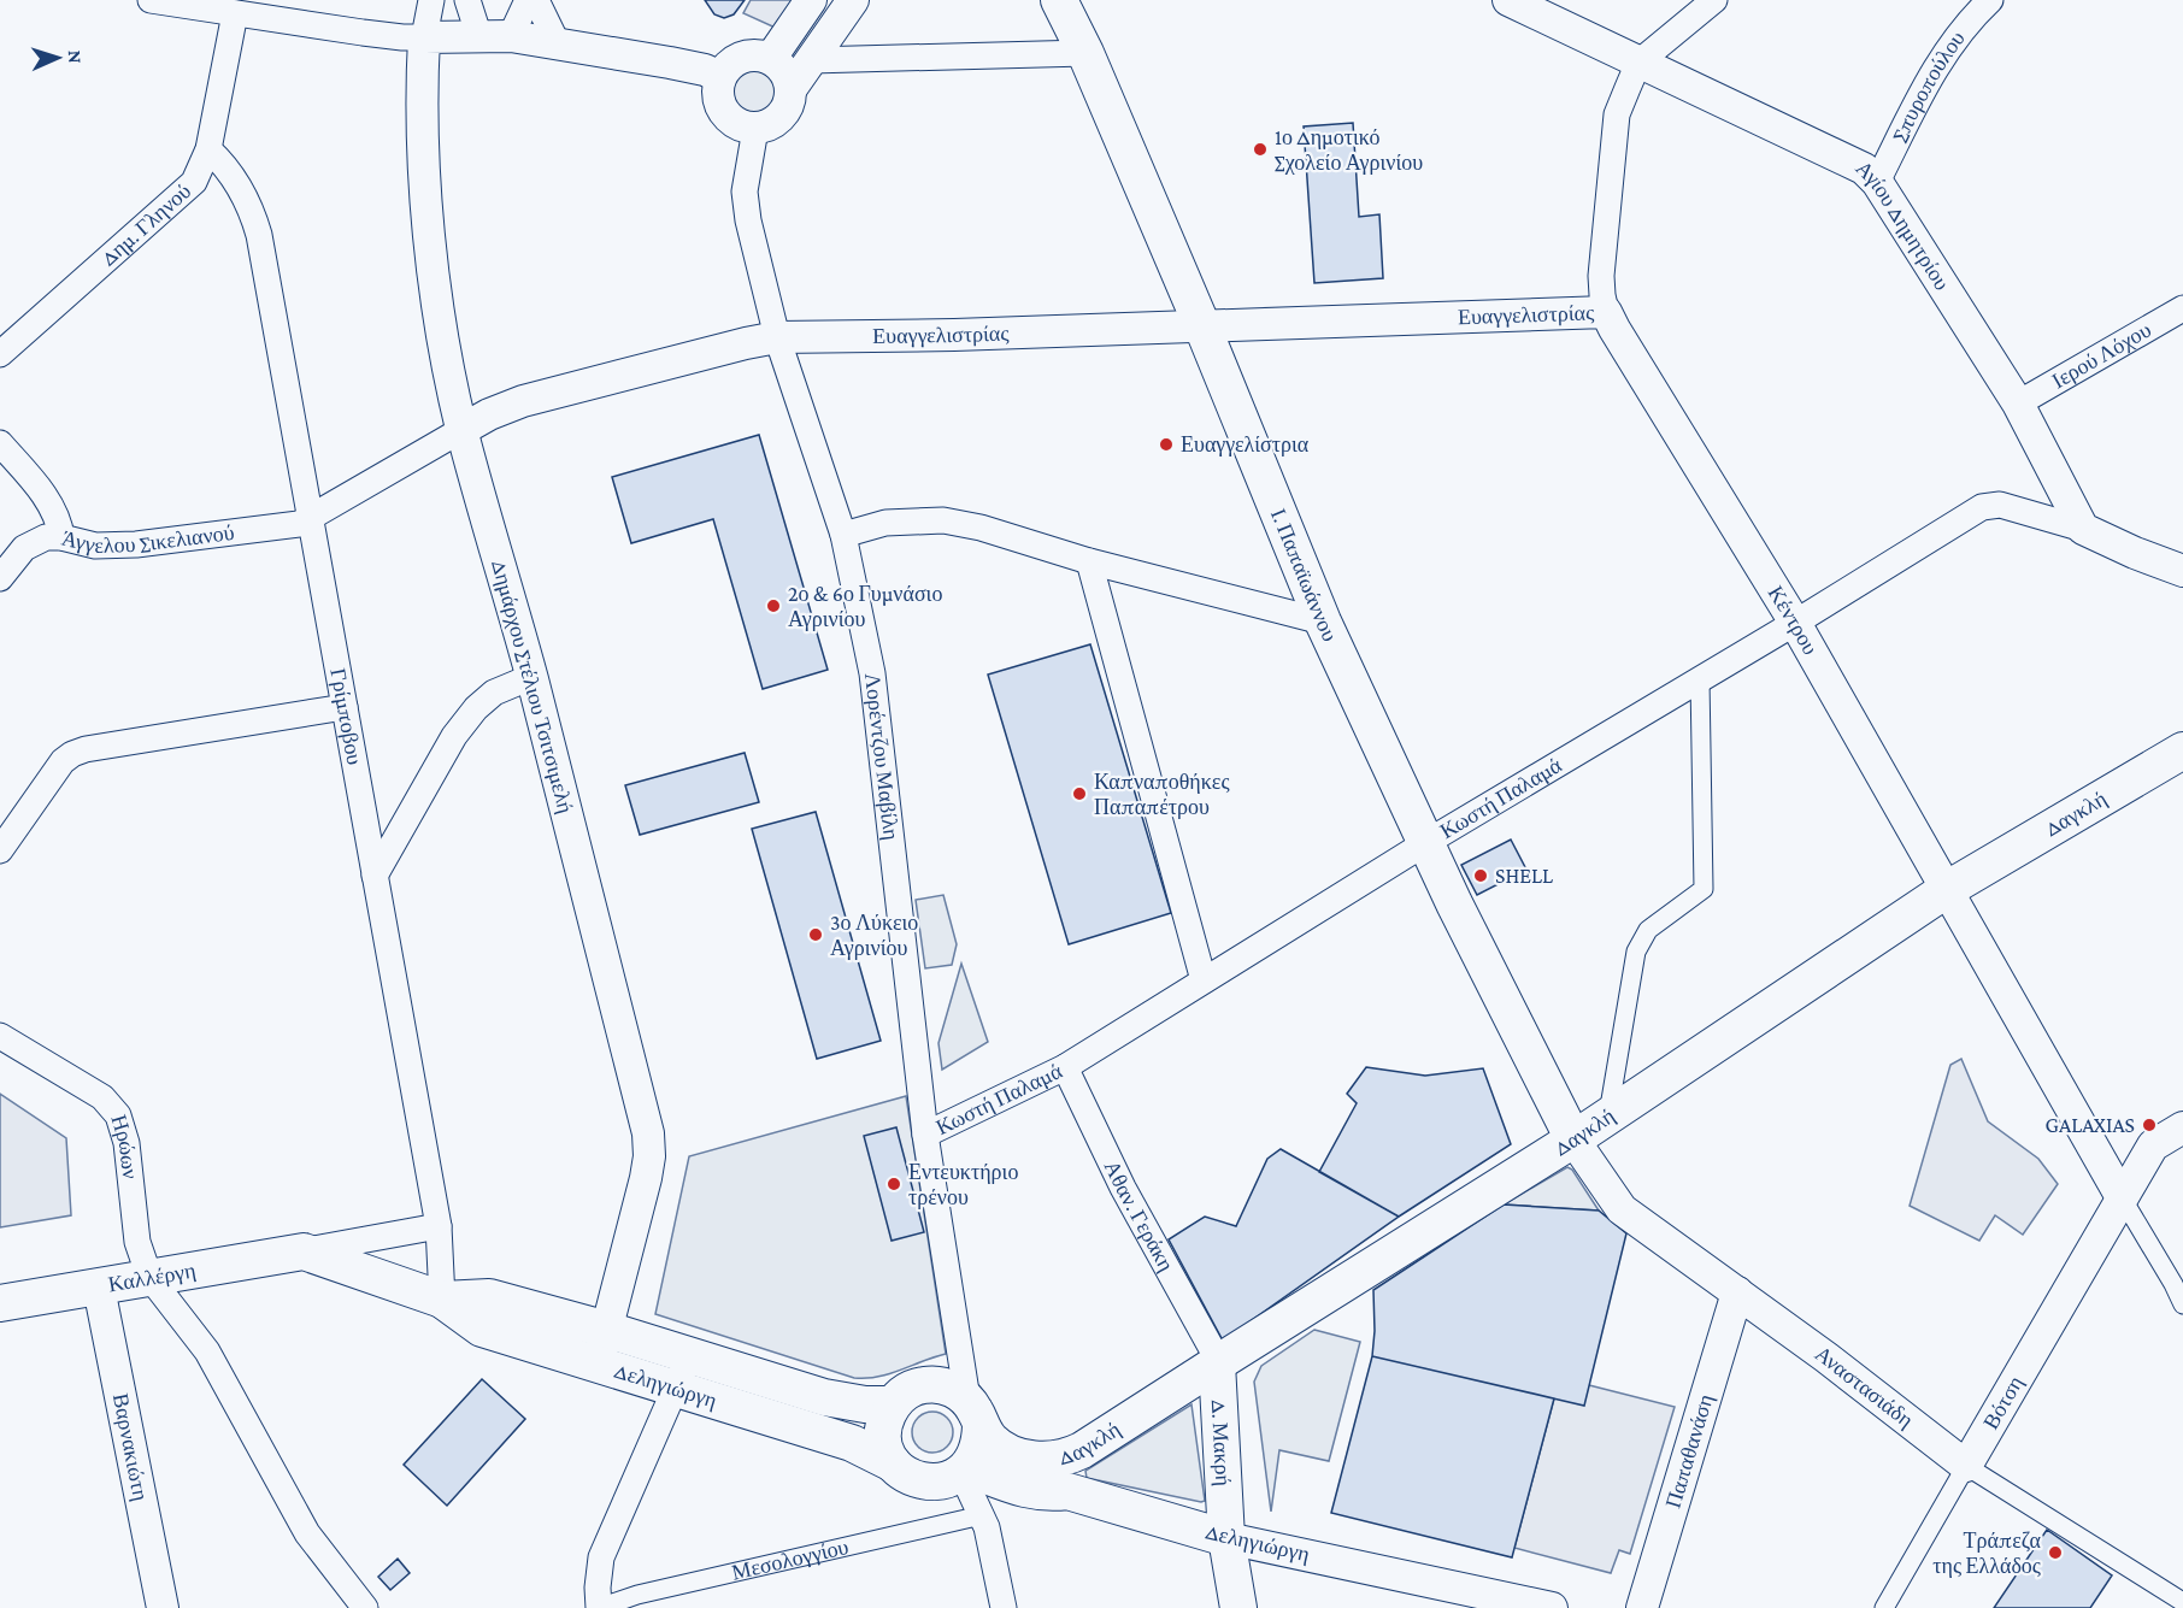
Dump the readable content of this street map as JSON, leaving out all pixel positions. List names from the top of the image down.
{
  "streets": {
    "main road": [
      "Ι. Παπαϊωάννου",
      "Δαγκλή",
      "Καλλέργη",
      "Δεληγιώργη",
      "Δ. Μακρή"
    ],
    "street": [
      "Σπυροπούλου",
      "Δημ. Γληνού",
      "Αγίου Δημητρίου",
      "Ευαγγελιστρίας",
      "Ιερού Λόχου",
      "Άγγελου Σικελιανού",
      "Κέντρου",
      "Δημάρχου Στέλιου Τσιτσιμελή",
      "Γρίμποβου",
      "Λορέντζου Μαβίλη",
      "Κωστή Παλαμά",
      "Ηρώων",
      "Αθαν. Γεράκη",
      "Αναστασιάδη",
      "Βότση",
      "Βαρνακιώτη",
      "Παπαθανάση",
      "Μεσολογγίου"
    ]
  },
  "crossings": [
    ["Σπυροπούλου", "Αγίου Δημητρίου"],
    ["Δημ. Γληνού", "Γρίμποβου"],
    ["Αγίου Δημητρίου", "Ιερού Λόχου"],
    ["Αγίου Δημητρίου", "Κέντρου"],
    ["Αγίου Δημητρίου", "Κωστή Παλαμά"],
    ["Ευαγγελιστρίας", "Άγγελου Σικελιανού"],
    ["Ευαγγελιστρίας", "Ι. Παπαϊωάννου"],
    ["Ευαγγελιστρίας", "Κέντρου"],
    ["Ευαγγελιστρίας", "Δημάρχου Στέλιου Τσιτσιμελή"],
    ["Ευαγγελιστρίας", "Γρίμποβου"],
    ["Ευαγγελιστρίας", "Λορέντζου Μαβίλη"],
    ["Άγγελου Σικελιανού", "Γρίμποβου"],
    ["Ι. Παπαϊωάννου", "Κωστή Παλαμά"],
    ["Ι. Παπαϊωάννου", "Δαγκλή"],
    ["Ι. Παπαϊωάννου", "Αναστασιάδη"],
    ["Κέντρου", "Κωστή Παλαμά"],
    ["Κέντρου", "Δαγκλή"],
    ["Κέντρου", "Βότση"],
    ["Δημάρχου Στέλιου Τσιτσιμελή", "Δεληγιώργη"],
    ["Γρίμποβου", "Δεληγιώργη"],
    ["Λορέντζου Μαβίλη", "Κωστή Παλαμά"],
    ["Λορέντζου Μαβίλη", "Δαγκλή"],
    ["Λορέντζου Μαβίλη", "Δεληγιώργη"],
    ["Κωστή Παλαμά", "Αθαν. Γεράκη"],
    ["Δαγκλή", "Αθαν. Γεράκη"],
    ["Δαγκλή", "Δεληγιώργη"],
    ["Δαγκλή", "Αναστασιάδη"],
    ["Δαγκλή", "Δ. Μακρή"],
    ["Ηρώων", "Καλλέργη"],
    ["Αθαν. Γεράκη", "Δ. Μακρή"],
    ["Καλλέργη", "Δεληγιώργη"],
    ["Καλλέργη", "Βαρνακιώτη"],
    ["Δεληγιώργη", "Δ. Μακρή"],
    ["Αναστασιάδη", "Βότση"],
    ["Αναστασιάδη", "Παπαθανάση"]
  ],
  "places": [
    "1ο Δημοτικό Σχολείο Αγρινίου",
    "Ευαγγελίστρια",
    "2ο & 6ο Γυμνάσιο Αγρινίου",
    "Καπναποθήκες Παπαπέτρου",
    "SHELL",
    "3ο Λύκειο Αγρινίου",
    "GALAXIAS",
    "Εντευκτήριο τρένου",
    "Τράπεζα της Ελλάδος"
  ],
  "north": "right"
}
